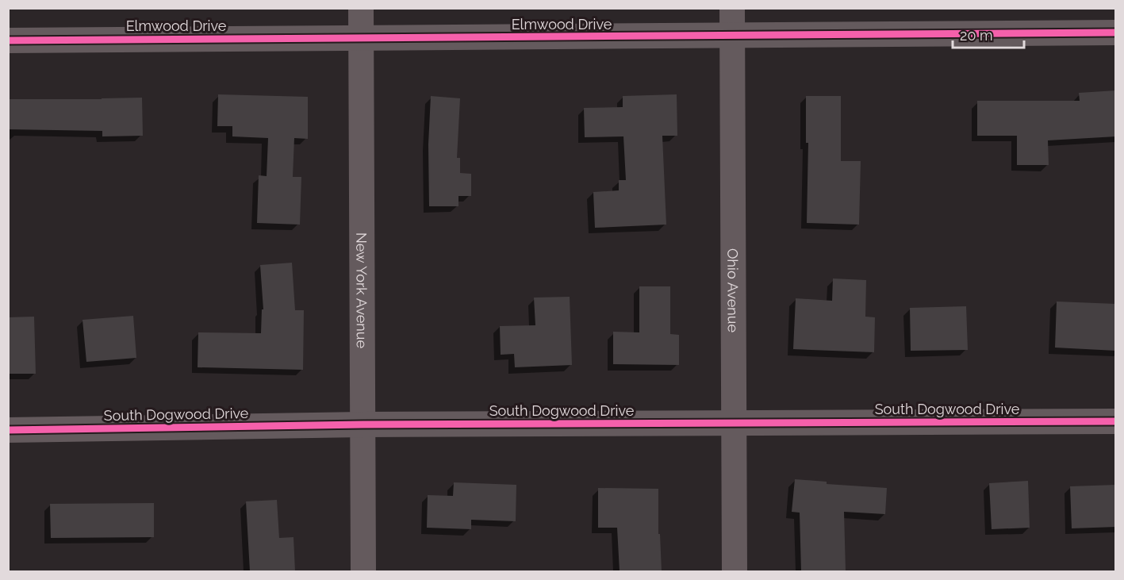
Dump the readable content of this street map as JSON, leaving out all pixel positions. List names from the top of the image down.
{
  "streets": {
    "street": [
      "Elmwood Drive",
      "New York Avenue",
      "Ohio Avenue",
      "South Dogwood Drive"
    ]
  },
  "crossings": [
    ["Elmwood Drive", "New York Avenue"],
    ["Elmwood Drive", "Ohio Avenue"],
    ["New York Avenue", "South Dogwood Drive"],
    ["Ohio Avenue", "South Dogwood Drive"]
  ],
  "scale_bar": "20 m"
}
